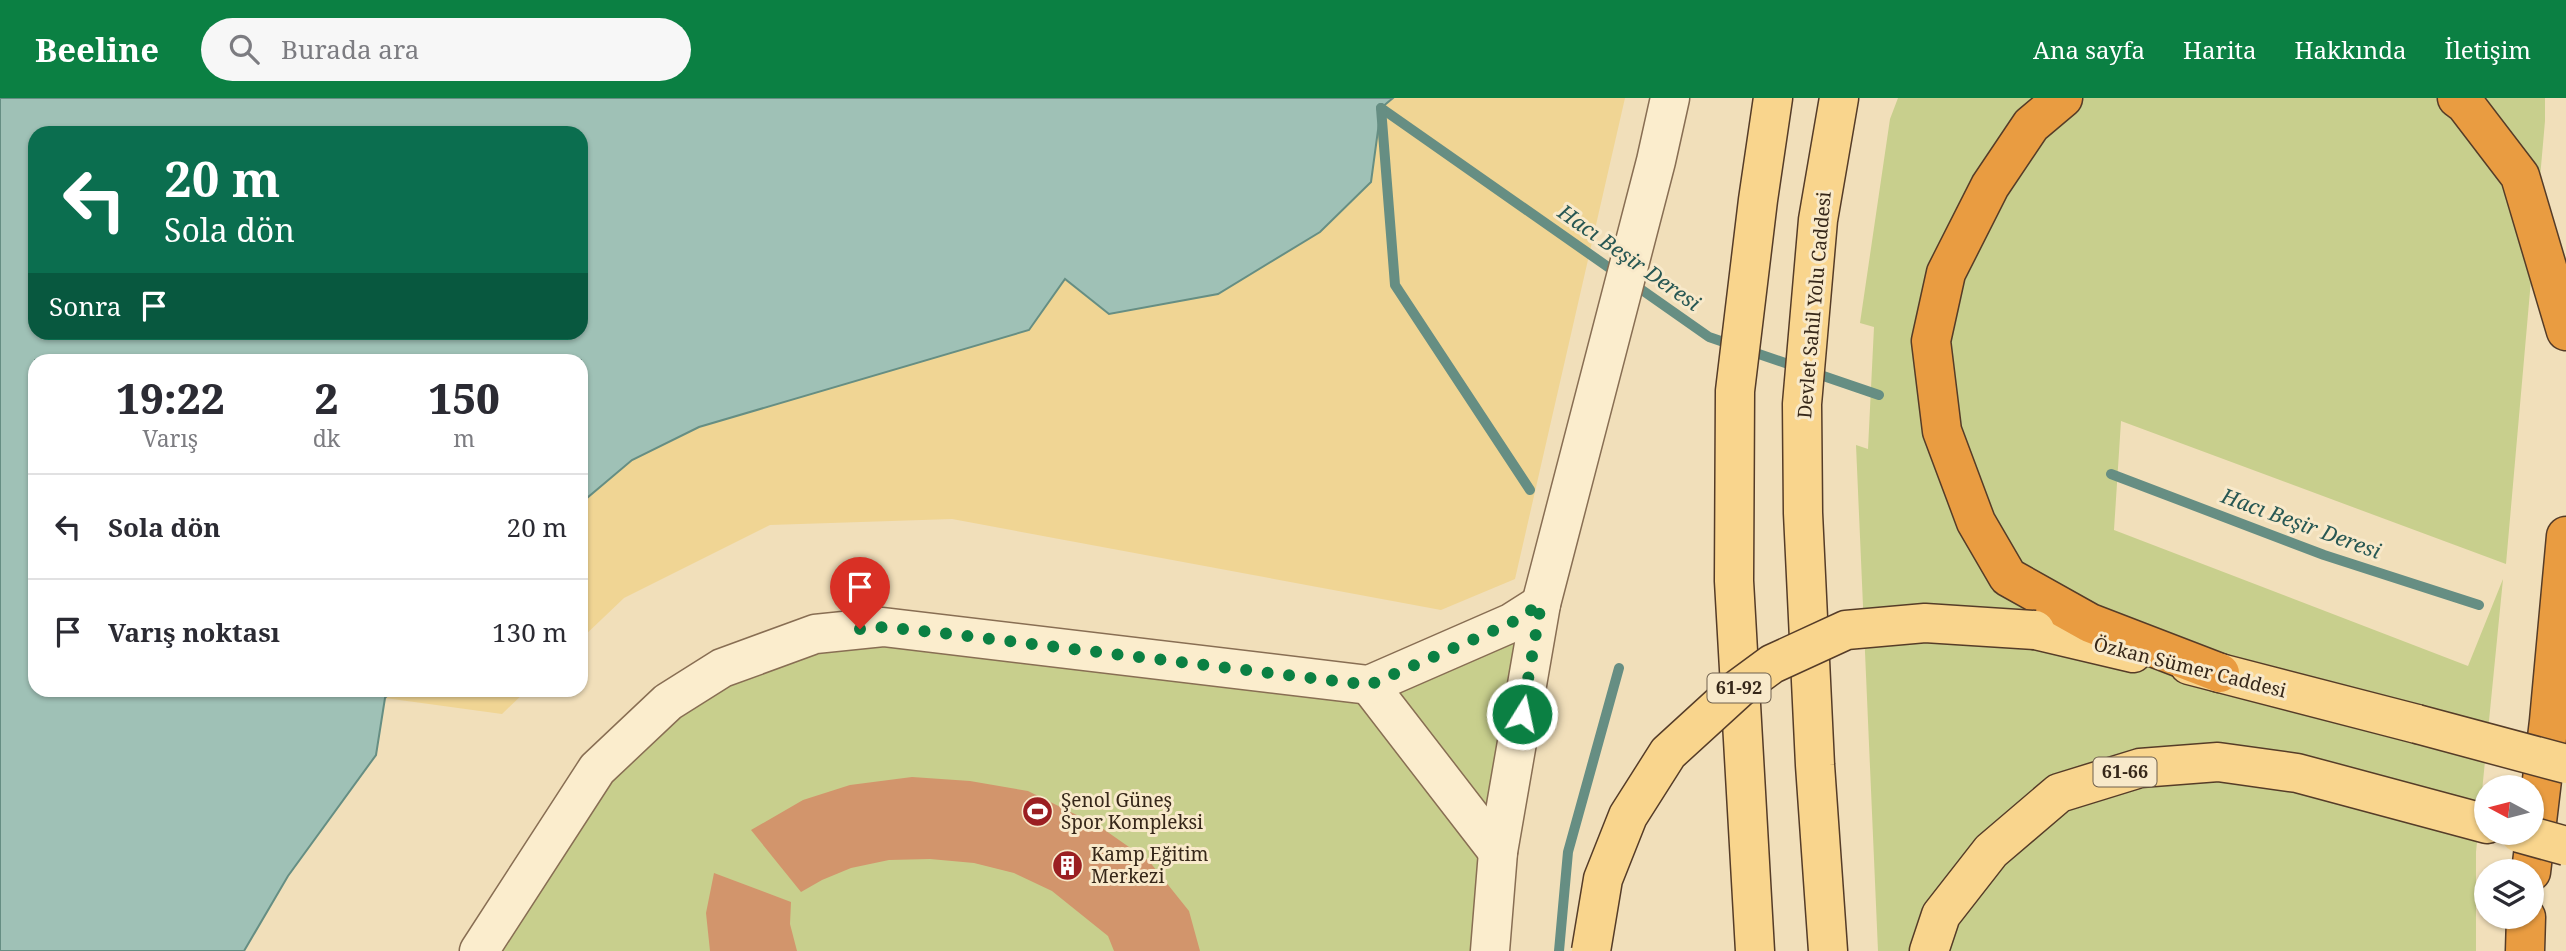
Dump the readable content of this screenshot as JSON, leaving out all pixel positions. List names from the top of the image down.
{
  "streets": {
    "main road": [
      "Devlet Sahil Yolu Caddesi",
      "Özkan Sümer Caddesi",
      "61-92",
      "61-66"
    ]
  },
  "water": ["Hacı Beşir Deresi"],
  "places": {
    "sports": ["Şenol Güneş Spor Kompleksi"],
    "building": ["Kamp Eğitim Merkezi"]
  },
  "north": "left",
  "page": {
    "header": "Beeline",
    "search": "Burada ara",
    "nav": [
      "Ana sayfa",
      "Harita",
      "Hakkında",
      "İletişim"
    ],
    "turn": ["20 m", "Sola dön"],
    "then": "Sonra",
    "eta": [
      "19:22",
      "Varış",
      "2",
      "dk",
      "150",
      "m"
    ],
    "list": [
      {
        "name": "Sola dön",
        "value": "20 m"
      },
      {
        "name": "Varış noktası",
        "value": "130 m"
      }
    ]
  }
}
